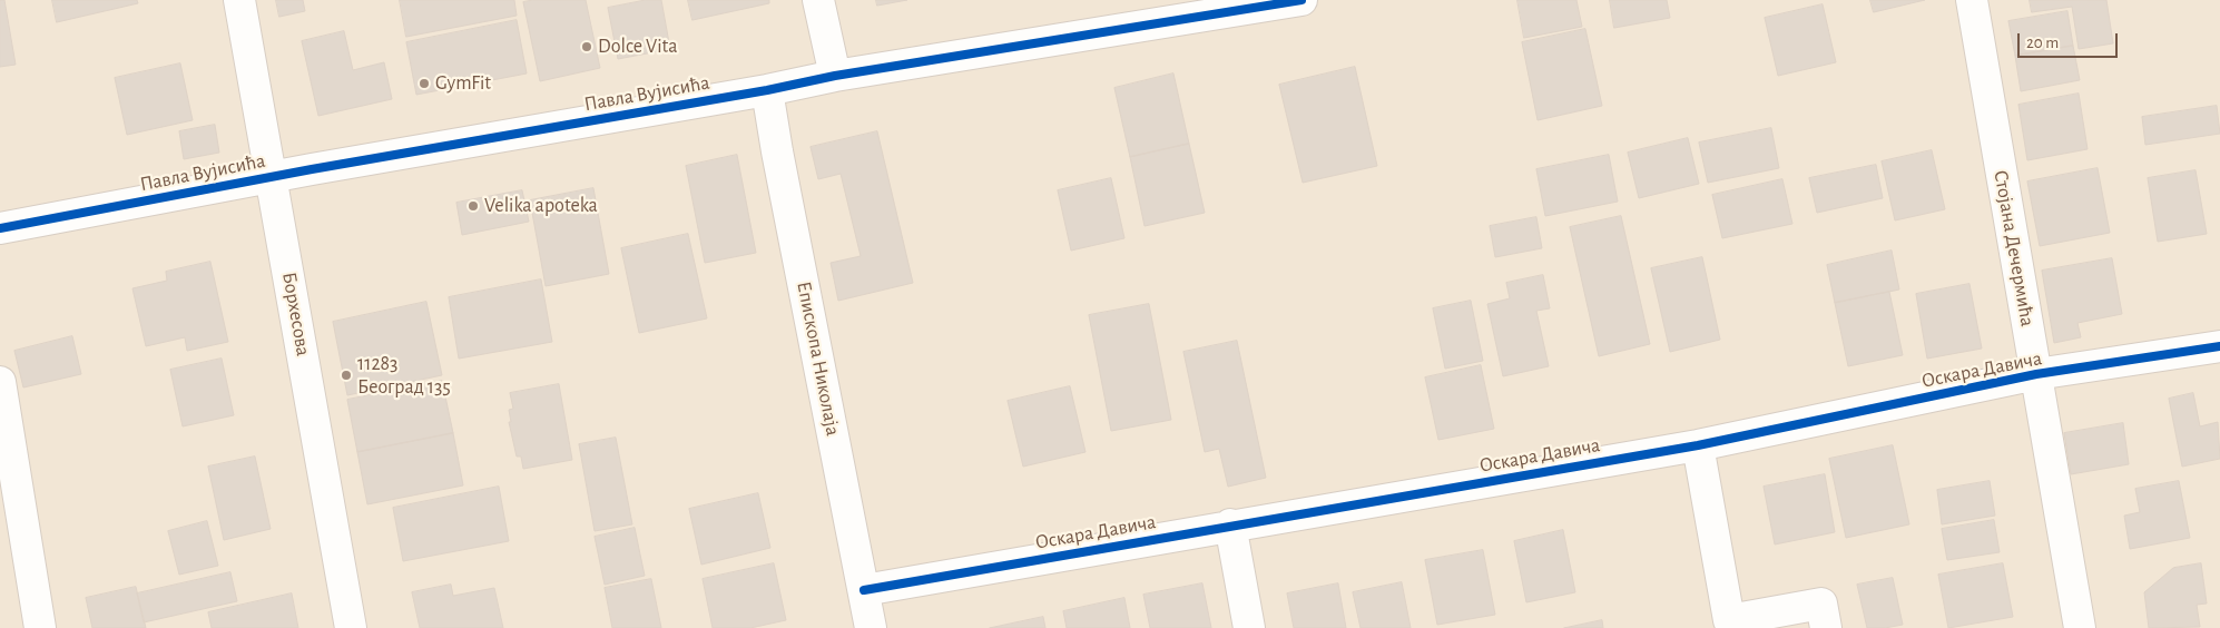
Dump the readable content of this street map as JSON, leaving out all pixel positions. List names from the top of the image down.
{
  "streets": {
    "street": [
      "Павла Вујисића",
      "Стојана Дечермића",
      "Борхесова",
      "Епископа Николаја",
      "Оскара Давича"
    ]
  },
  "crossings": [
    ["Павла Вујисића", "Борхесова"],
    ["Павла Вујисића", "Епископа Николаја"],
    ["Стојана Дечермића", "Оскара Давича"],
    ["Епископа Николаја", "Оскара Давича"]
  ],
  "places": [
    "Dolce Vita",
    "GymFit",
    "Velika apoteka",
    "11283 Београд 135"
  ],
  "scale_bar": "20 m"
}
